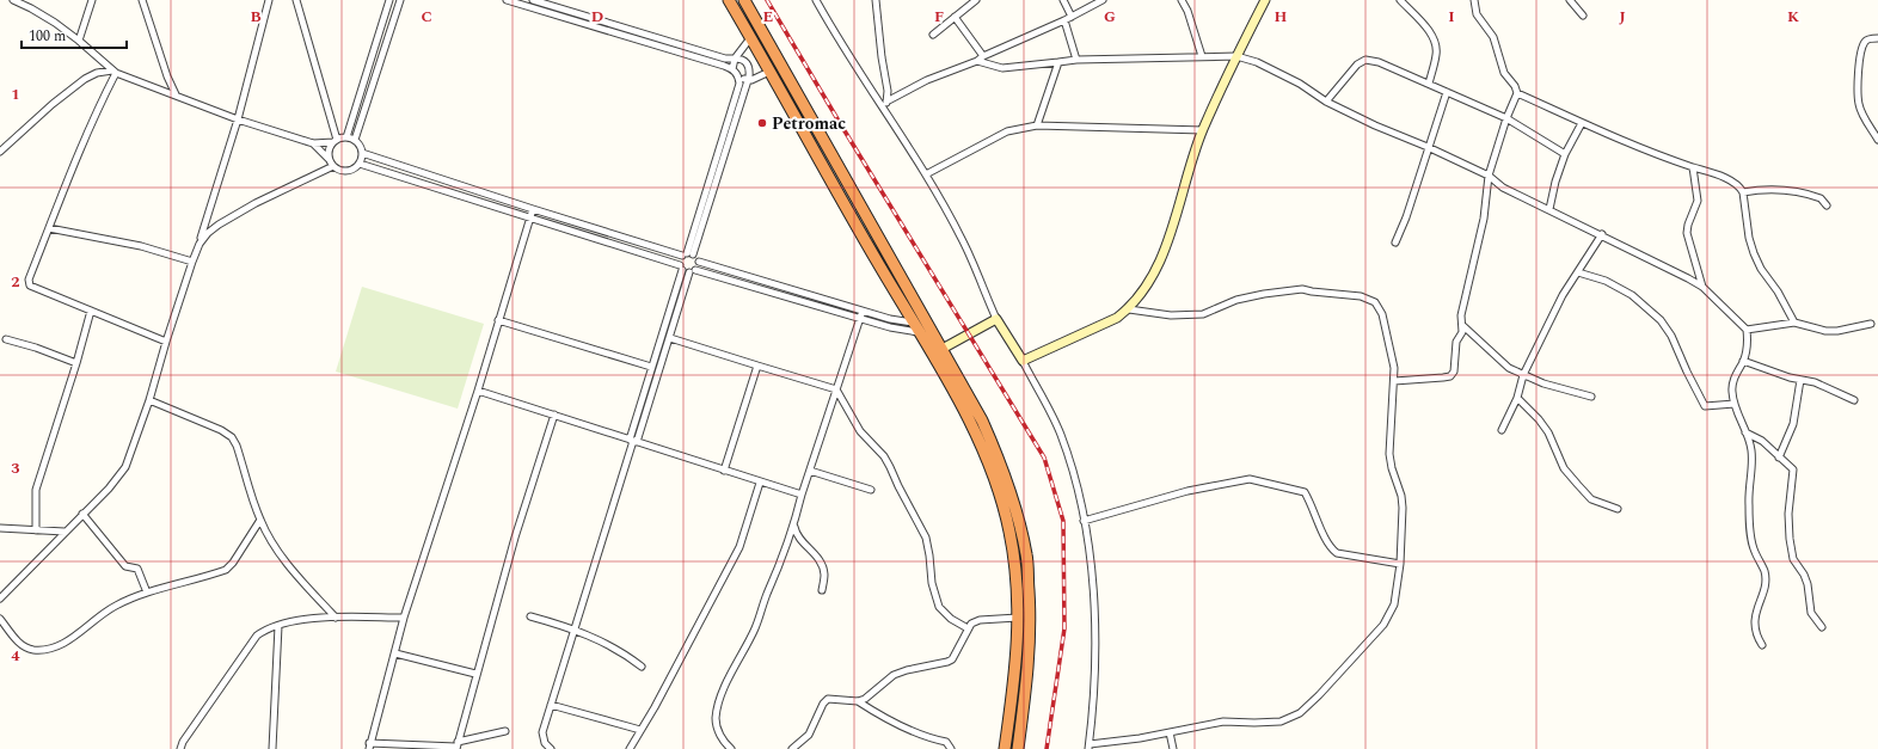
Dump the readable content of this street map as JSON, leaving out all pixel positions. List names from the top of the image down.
{
  "places": ["Petromac"],
  "scale_bar": "100 m",
  "grid": {
    "columns": [
      "B",
      "C",
      "D",
      "E",
      "F",
      "G",
      "H",
      "I",
      "J",
      "K"
    ],
    "rows": [
      "1",
      "2",
      "3",
      "4"
    ]
  }
}
